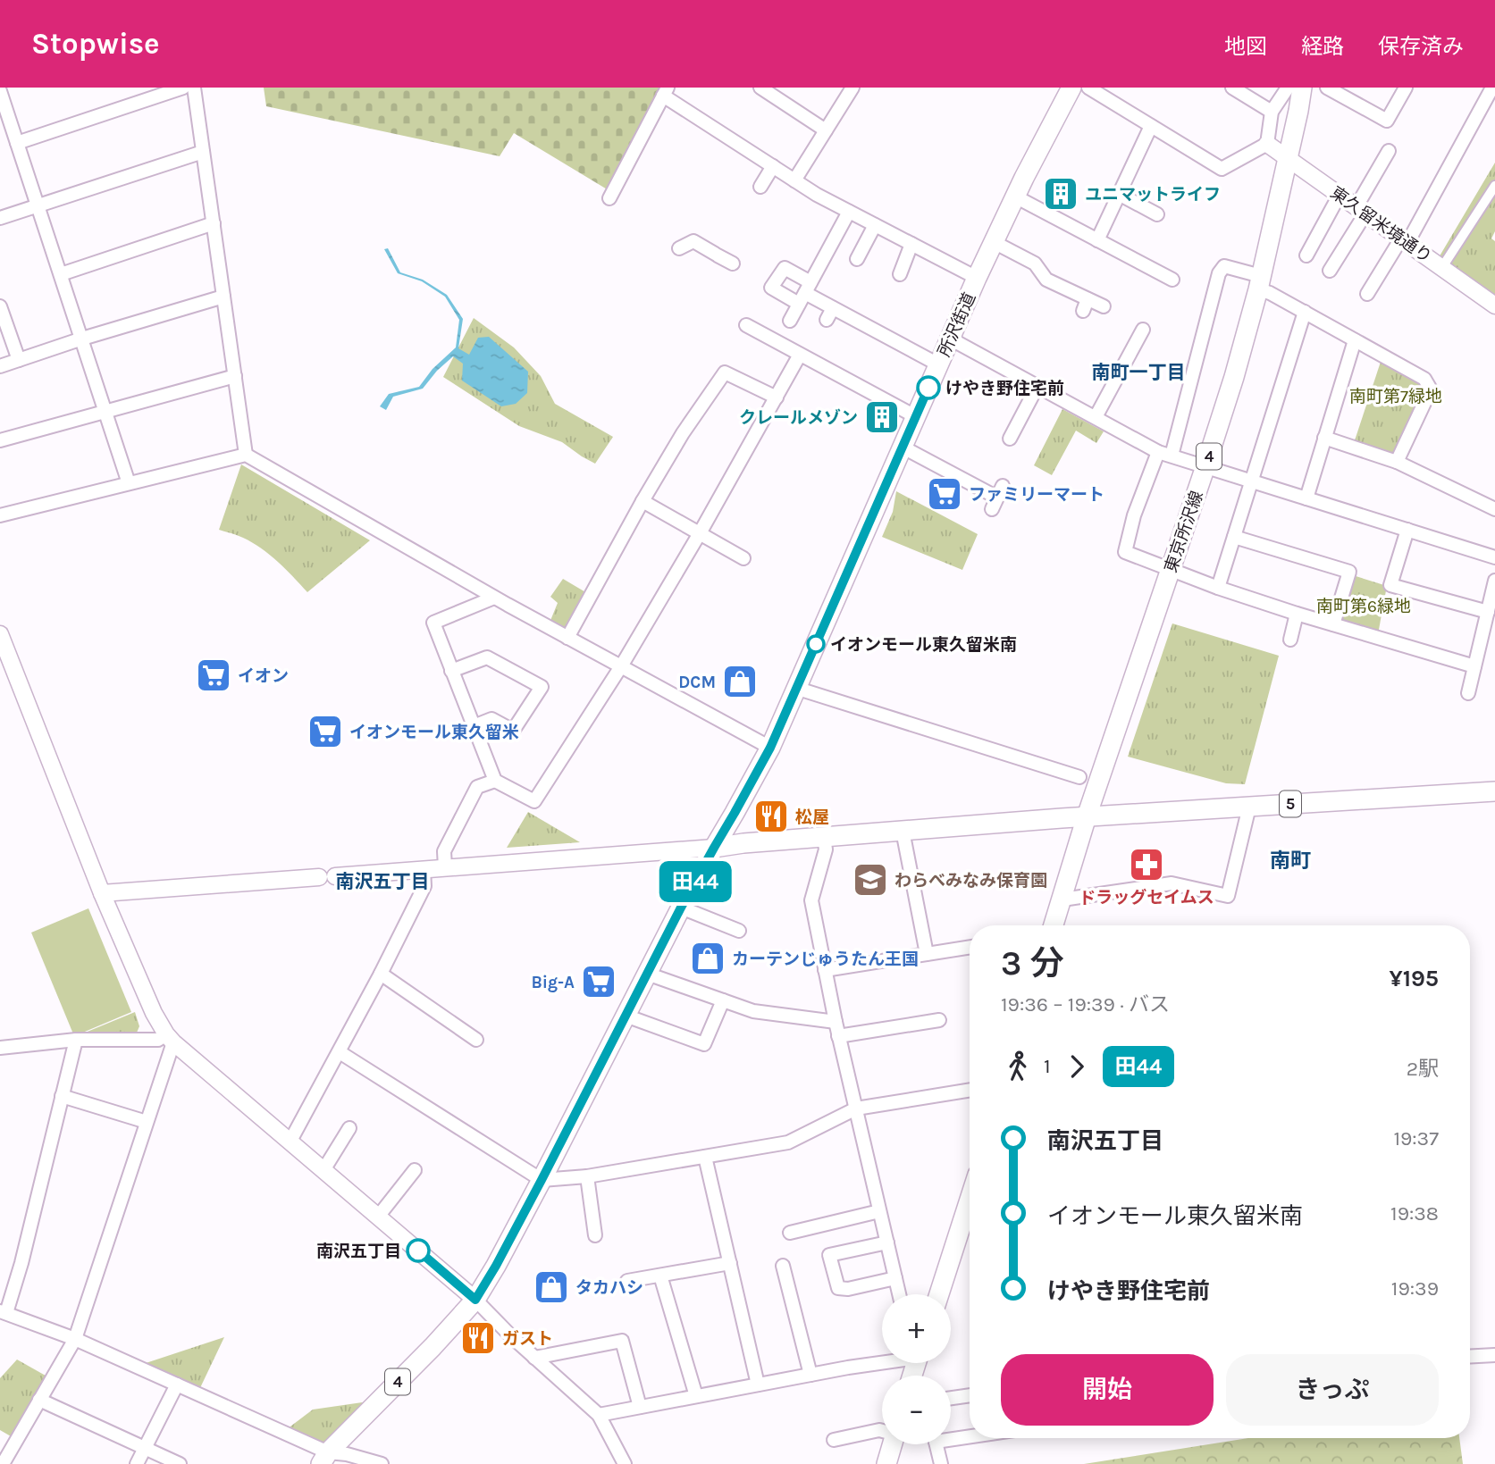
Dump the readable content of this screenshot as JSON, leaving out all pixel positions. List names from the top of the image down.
{
  "streets": {
    "main road": [
      "所沢街道",
      "4",
      "東京所沢線",
      "5"
    ],
    "street": ["東久留米境通り"]
  },
  "crossings": [
    ["東久留米境通り", "東京所沢線"],
    ["所沢街道", "5"],
    ["東京所沢線", "5"]
  ],
  "districts": ["南町一丁目", "南町", "南沢五丁目"],
  "parks": ["南町第7緑地", "南町第6緑地"],
  "places": {
    "building": ["ユニマットライフ", "クレールメゾン"],
    "other": ["けやき野住宅前", "イオンモール東久留米南", "南沢五丁目"],
    "supermarket": [
      "ファミリーマート",
      "イオン",
      "イオンモール東久留米",
      "Big-A"
    ],
    "shop": ["DCM", "カーテンじゅうたん王国", "タカハシ"],
    "restaurant": ["松屋", "ガスト"],
    "pharmacy": ["ドラッグセイムス"],
    "school or university": ["わらべみなみ保育園"]
  },
  "lines": ["bus line 田44"],
  "page": {
    "header": "Stopwise",
    "nav": ["地図", "経路", "保存済み"],
    "on_map": "田44",
    "heading": ["3 分", "19:36 – 19:39 · バス", "¥195"],
    "legs": ["1", "田44", "2駅"],
    "list": [
      {
        "name": "南沢五丁目",
        "value": "19:37"
      },
      {
        "name": "イオンモール東久留米南",
        "value": "19:38"
      },
      {
        "name": "けやき野住宅前",
        "value": "19:39"
      }
    ],
    "map_buttons": ["+", "−"],
    "buttons": ["開始", "きっぷ"]
  }
}
